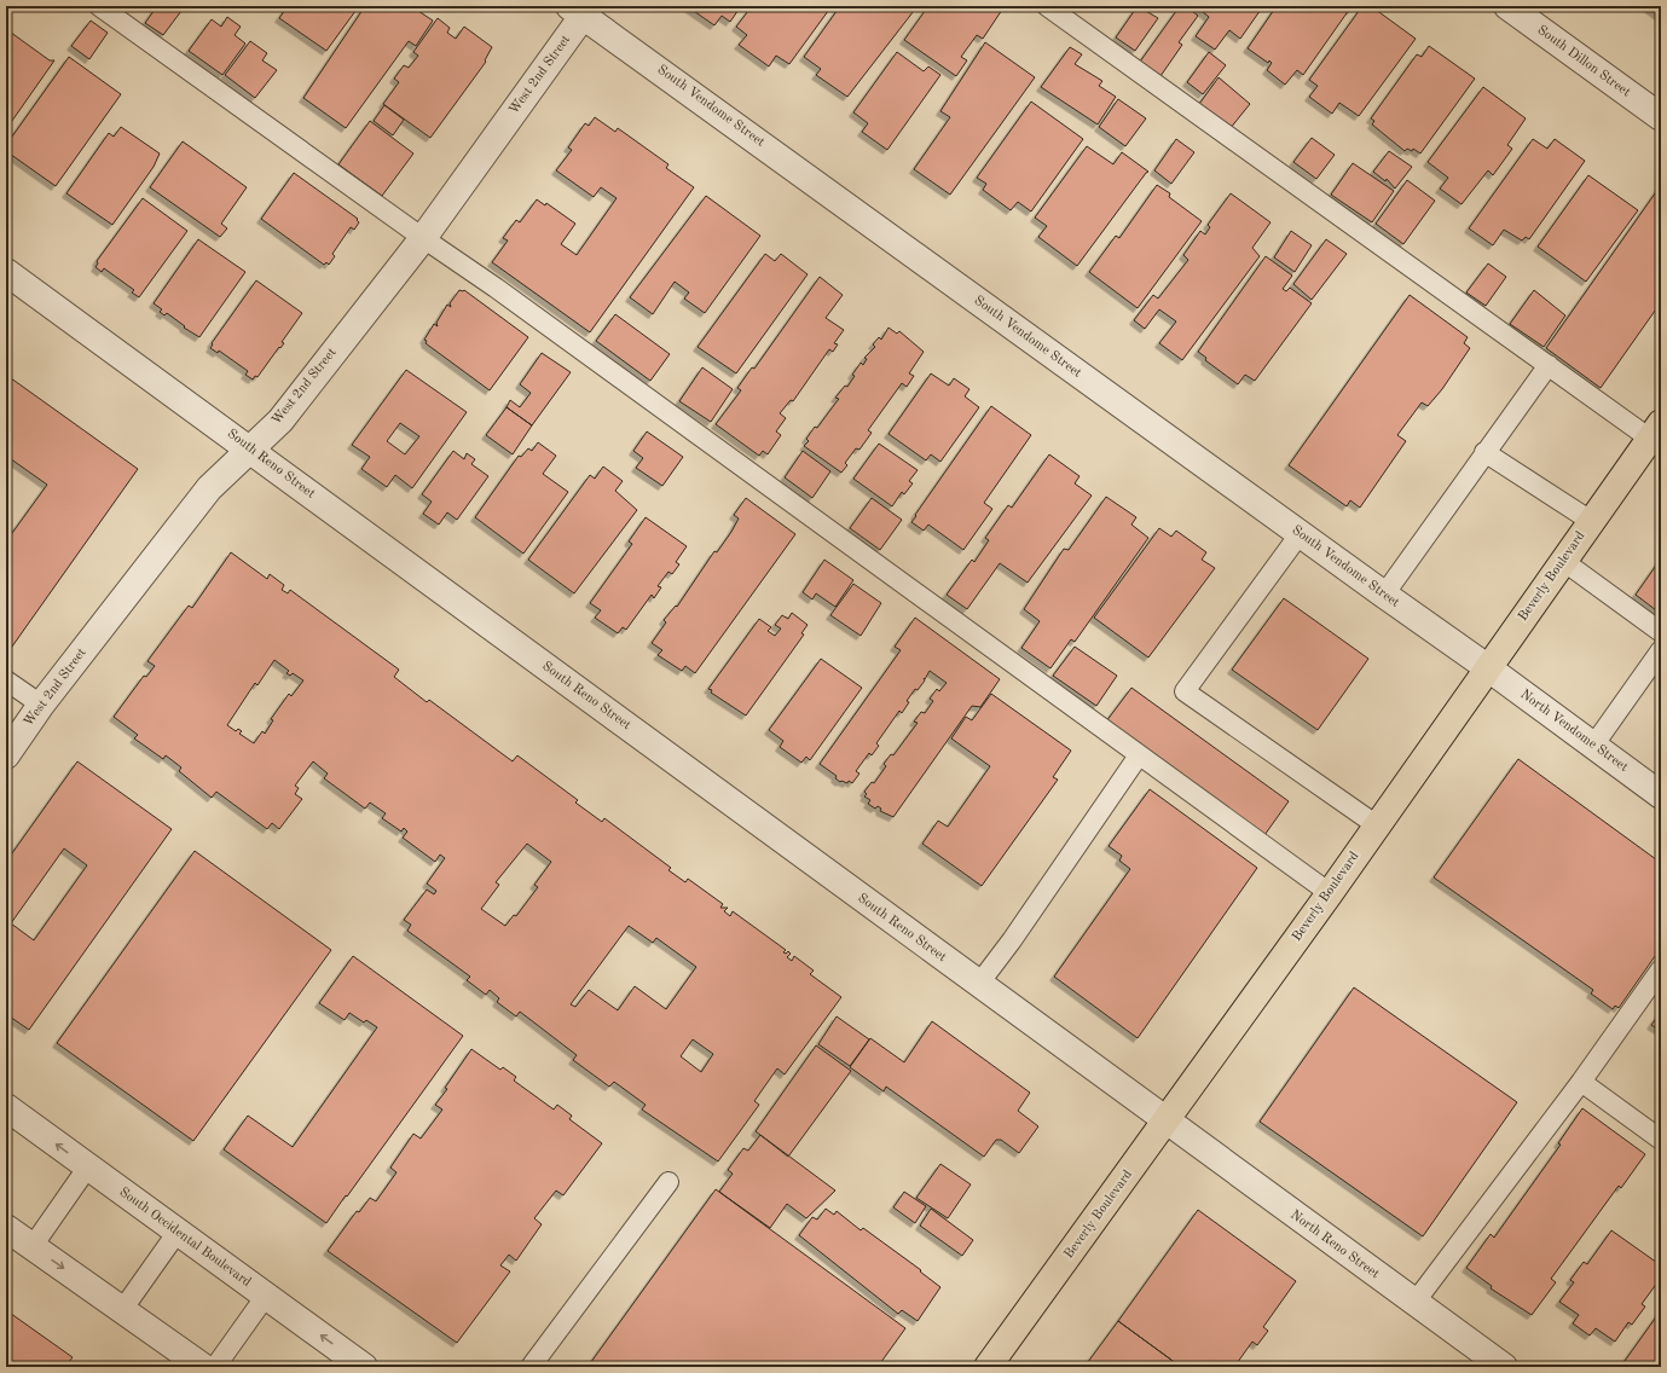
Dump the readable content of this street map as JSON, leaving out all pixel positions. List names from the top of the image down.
{
  "streets": {
    "main road": ["Beverly Boulevard"],
    "street": [
      "South Dillon Street",
      "West 2nd Street",
      "South Vendome Street",
      "South Reno Street",
      "North Vendome Street",
      "South Occidental Boulevard",
      "North Reno Street"
    ]
  },
  "crossings": [
    ["West 2nd Street", "South Vendome Street"],
    ["West 2nd Street", "South Reno Street"],
    ["South Vendome Street", "Beverly Boulevard"],
    ["South Vendome Street", "North Vendome Street"],
    ["South Reno Street", "Beverly Boulevard"],
    ["South Reno Street", "North Reno Street"],
    ["Beverly Boulevard", "North Vendome Street"],
    ["Beverly Boulevard", "North Reno Street"]
  ],
  "one_way": ["South Occidental Boulevard"]
}
